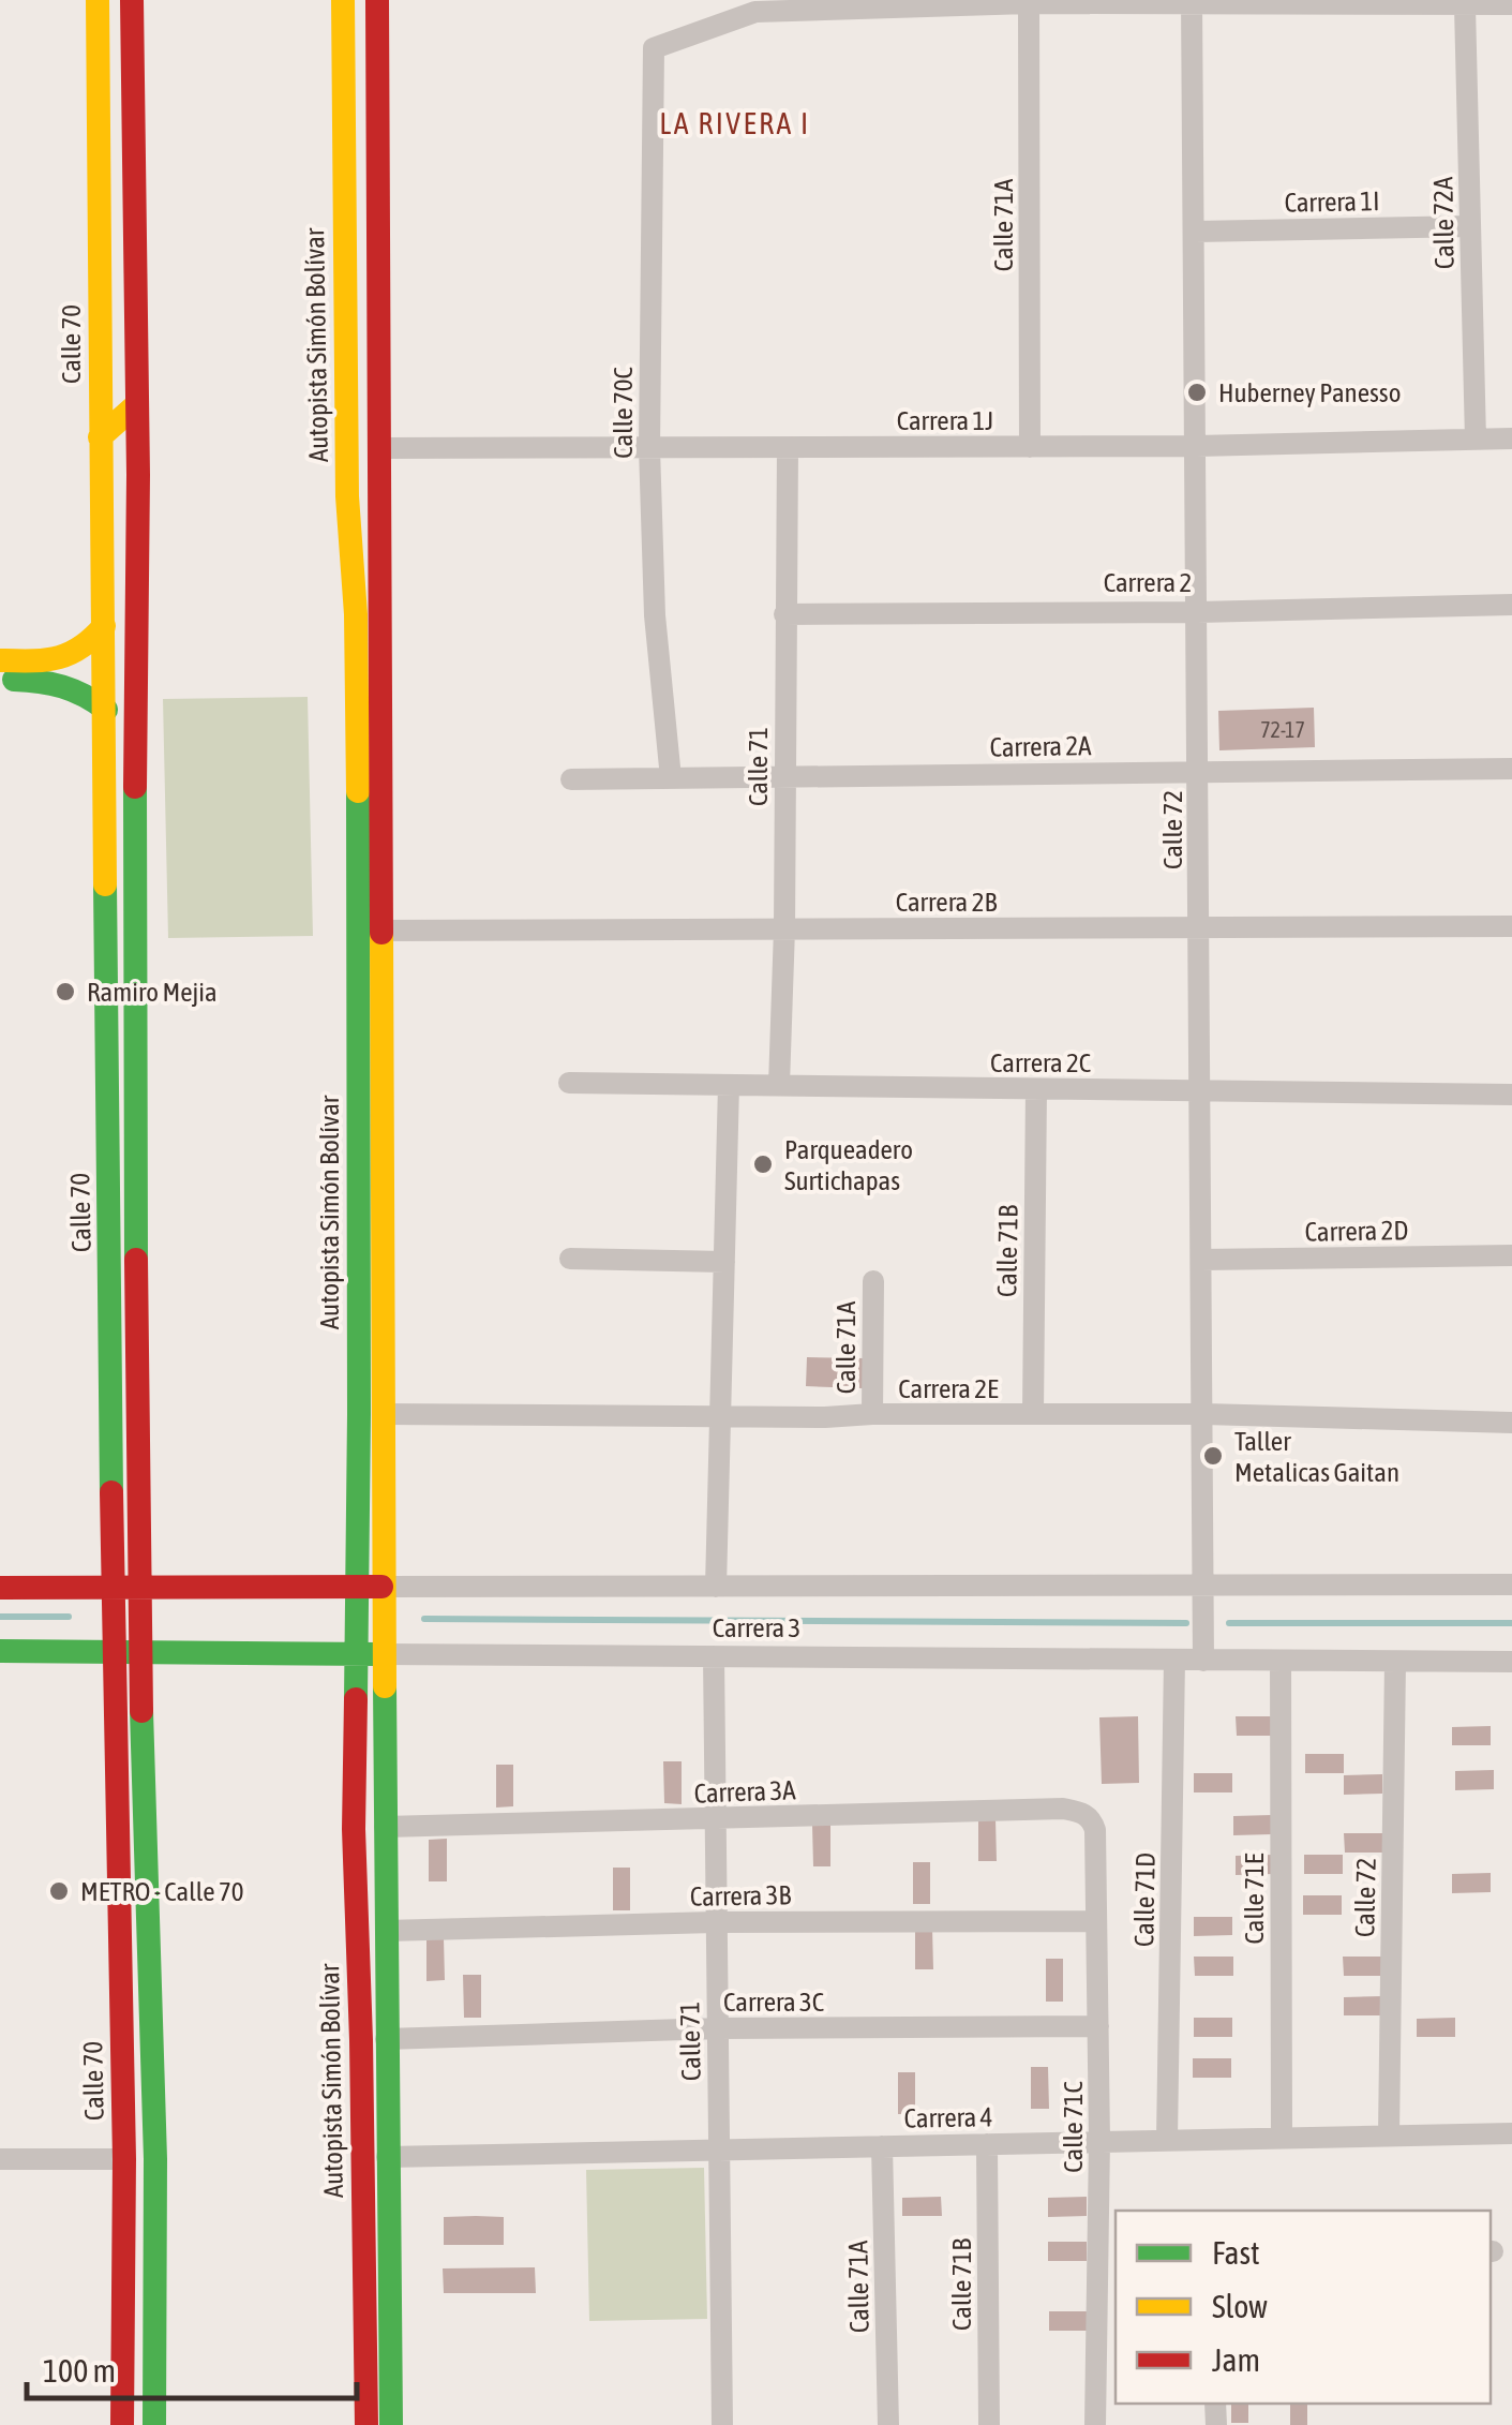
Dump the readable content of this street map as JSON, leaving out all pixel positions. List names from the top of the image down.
{
  "streets": {
    "main road": ["Calle 70", "Autopista Simón Bolívar", "Carrera 3"],
    "street": [
      "Carrera 1I",
      "Calle 72A",
      "Calle 71A",
      "Calle 70C",
      "Carrera 1J",
      "Carrera 2",
      "Carrera 2A",
      "Calle 71",
      "Calle 72",
      "Carrera 2B",
      "Carrera 2C",
      "Carrera 2D",
      "Calle 71B",
      "Carrera 2E",
      "Carrera 3A",
      "Carrera 3B",
      "Calle 71E",
      "Calle 71D",
      "Carrera 3C",
      "Carrera 4",
      "Calle 71C"
    ]
  },
  "crossings": [
    ["Carrera 1I", "Calle 72A"],
    ["Carrera 1I", "Calle 72"],
    ["Calle 72A", "Carrera 1J"],
    ["Calle 71A", "Calle 70C"],
    ["Calle 71A", "Carrera 1J"],
    ["Calle 71A", "Carrera 2E"],
    ["Calle 71A", "Carrera 4"],
    ["Calle 70", "Carrera 3"],
    ["Autopista Simón Bolívar", "Carrera 3"],
    ["Calle 70C", "Carrera 1J"],
    ["Calle 70C", "Carrera 2A"],
    ["Carrera 1J", "Calle 71"],
    ["Carrera 1J", "Calle 72"],
    ["Carrera 2", "Calle 71"],
    ["Carrera 2", "Calle 72"],
    ["Carrera 2A", "Calle 71"],
    ["Carrera 2A", "Calle 72"],
    ["Calle 71", "Carrera 2B"],
    ["Calle 71", "Carrera 2C"],
    ["Calle 71", "Carrera 3"],
    ["Calle 71", "Carrera 3A"],
    ["Calle 71", "Carrera 3B"],
    ["Calle 71", "Carrera 3C"],
    ["Calle 71", "Carrera 4"],
    ["Calle 72", "Carrera 2B"],
    ["Calle 72", "Carrera 2C"],
    ["Calle 72", "Carrera 2D"],
    ["Calle 72", "Carrera 2E"],
    ["Calle 72", "Carrera 3"],
    ["Calle 72", "Carrera 4"],
    ["Carrera 2C", "Calle 71B"],
    ["Calle 71B", "Carrera 2E"],
    ["Calle 71B", "Carrera 4"],
    ["Carrera 3", "Calle 71E"],
    ["Carrera 3", "Calle 71D"],
    ["Carrera 3A", "Calle 71C"],
    ["Carrera 3B", "Calle 71C"],
    ["Calle 71E", "Carrera 4"],
    ["Calle 71D", "Carrera 4"],
    ["Carrera 3C", "Calle 71C"],
    ["Carrera 4", "Calle 71C"]
  ],
  "districts": ["LA RIVERA I"],
  "places": [
    "Huberney Panesso",
    "Ramiro Mejia",
    "Parqueadero Surtichapas",
    "Taller Metalicas Gaitan",
    "METRO - Calle 70"
  ],
  "house_numbers": ["72-17"],
  "legend": ["Fast", "Slow", "Jam"],
  "scale_bar": "100 m"
}
